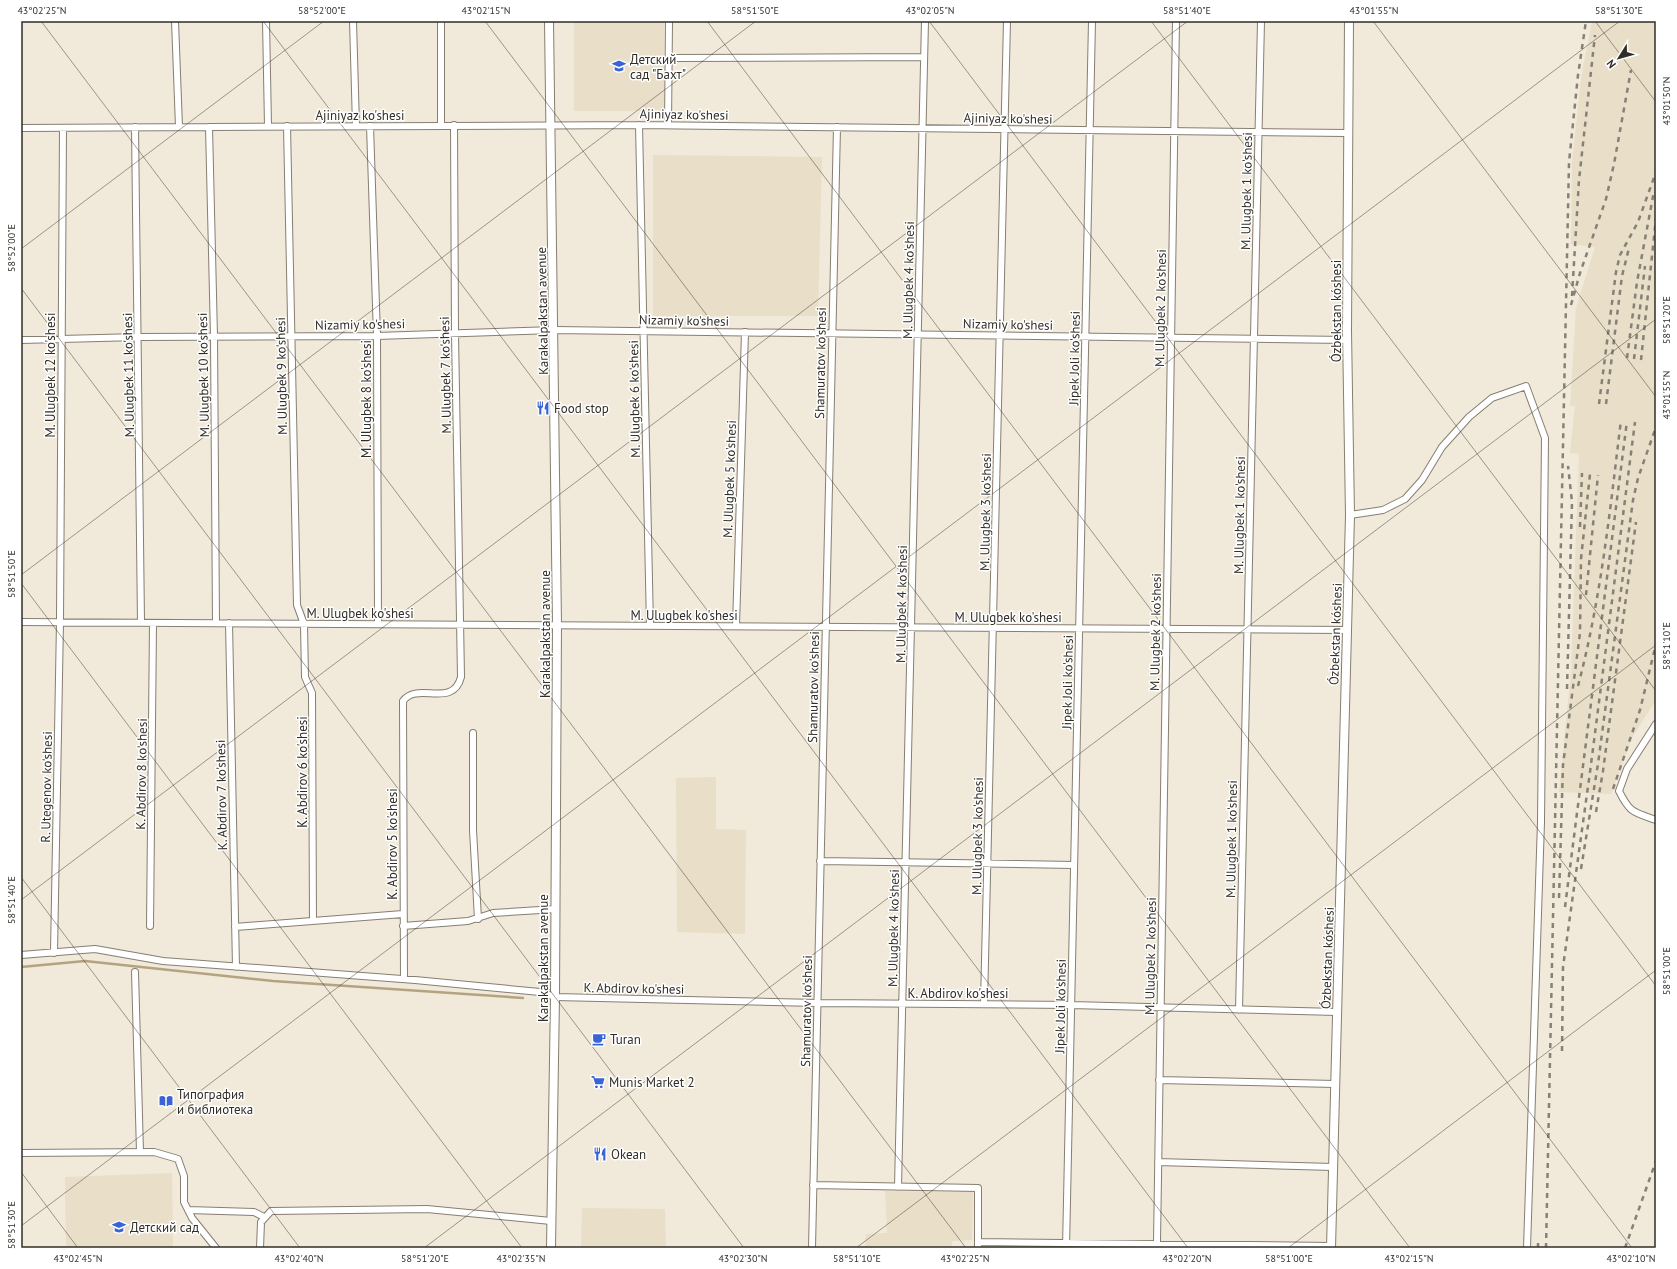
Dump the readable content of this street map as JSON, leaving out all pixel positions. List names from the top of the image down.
{
  "streets": {
    "street": [
      "Ajiniyaz ko'shesi",
      "M. Ulugbek 1 ko'shesi",
      "M. Ulugbek 4 ko'shesi",
      "M. Ulugbek 2 ko'shesi",
      "Karakalpakstan avenue",
      "Ózbekstan kóshesi",
      "Nizamiy ko'shesi",
      "Jipek Joli ko'shesi",
      "Shamuratov ko'shesi",
      "M. Ulugbek 12 ko'shesi",
      "M. Ulugbek 11 ko'shesi",
      "M. Ulugbek 10 ko'shesi",
      "M. Ulugbek 7 ko'shesi",
      "M. Ulugbek 9 ko'shesi",
      "M. Ulugbek 8 ko'shesi",
      "M. Ulugbek 6 ko'shesi",
      "M. Ulugbek 5 ko'shesi",
      "M. Ulugbek 3 ko'shesi",
      "M. Ulugbek ko'shesi",
      "K. Abdirov 6 ko'shesi",
      "K. Abdirov 8 ko'shesi",
      "R. Utegenov ko'shesi",
      "K. Abdirov 7 ko'shesi",
      "K. Abdirov 5 ko'shesi",
      "K. Abdirov ko'shesi"
    ]
  },
  "crossings": [
    ["Ajiniyaz ko'shesi", "M. Ulugbek 1 ko'shesi"],
    ["Ajiniyaz ko'shesi", "M. Ulugbek 4 ko'shesi"],
    ["Ajiniyaz ko'shesi", "M. Ulugbek 2 ko'shesi"],
    ["Ajiniyaz ko'shesi", "Karakalpakstan avenue"],
    ["Ajiniyaz ko'shesi", "Ózbekstan kóshesi"],
    ["Ajiniyaz ko'shesi", "Jipek Joli ko'shesi"],
    ["Ajiniyaz ko'shesi", "Shamuratov ko'shesi"],
    ["Ajiniyaz ko'shesi", "M. Ulugbek 12 ko'shesi"],
    ["Ajiniyaz ko'shesi", "M. Ulugbek 11 ko'shesi"],
    ["Ajiniyaz ko'shesi", "M. Ulugbek 10 ko'shesi"],
    ["Ajiniyaz ko'shesi", "M. Ulugbek 7 ko'shesi"],
    ["Ajiniyaz ko'shesi", "M. Ulugbek 9 ko'shesi"],
    ["Ajiniyaz ko'shesi", "M. Ulugbek 8 ko'shesi"],
    ["Ajiniyaz ko'shesi", "M. Ulugbek 6 ko'shesi"],
    ["Ajiniyaz ko'shesi", "M. Ulugbek 3 ko'shesi"],
    ["M. Ulugbek 1 ko'shesi", "Nizamiy ko'shesi"],
    ["M. Ulugbek 1 ko'shesi", "M. Ulugbek ko'shesi"],
    ["M. Ulugbek 1 ko'shesi", "K. Abdirov ko'shesi"],
    ["M. Ulugbek 4 ko'shesi", "Nizamiy ko'shesi"],
    ["M. Ulugbek 4 ko'shesi", "M. Ulugbek ko'shesi"],
    ["M. Ulugbek 4 ko'shesi", "K. Abdirov ko'shesi"],
    ["M. Ulugbek 2 ko'shesi", "Nizamiy ko'shesi"],
    ["M. Ulugbek 2 ko'shesi", "M. Ulugbek ko'shesi"],
    ["M. Ulugbek 2 ko'shesi", "K. Abdirov ko'shesi"],
    ["Karakalpakstan avenue", "Nizamiy ko'shesi"],
    ["Karakalpakstan avenue", "M. Ulugbek ko'shesi"],
    ["Karakalpakstan avenue", "K. Abdirov ko'shesi"],
    ["Ózbekstan kóshesi", "Nizamiy ko'shesi"],
    ["Ózbekstan kóshesi", "M. Ulugbek ko'shesi"],
    ["Ózbekstan kóshesi", "K. Abdirov ko'shesi"],
    ["Nizamiy ko'shesi", "Jipek Joli ko'shesi"],
    ["Nizamiy ko'shesi", "Shamuratov ko'shesi"],
    ["Nizamiy ko'shesi", "M. Ulugbek 12 ko'shesi"],
    ["Nizamiy ko'shesi", "M. Ulugbek 11 ko'shesi"],
    ["Nizamiy ko'shesi", "M. Ulugbek 10 ko'shesi"],
    ["Nizamiy ko'shesi", "M. Ulugbek 7 ko'shesi"],
    ["Nizamiy ko'shesi", "M. Ulugbek 9 ko'shesi"],
    ["Nizamiy ko'shesi", "M. Ulugbek 8 ko'shesi"],
    ["Nizamiy ko'shesi", "M. Ulugbek 6 ko'shesi"],
    ["Nizamiy ko'shesi", "M. Ulugbek 5 ko'shesi"],
    ["Nizamiy ko'shesi", "M. Ulugbek 3 ko'shesi"],
    ["Jipek Joli ko'shesi", "M. Ulugbek ko'shesi"],
    ["Jipek Joli ko'shesi", "K. Abdirov ko'shesi"],
    ["Shamuratov ko'shesi", "M. Ulugbek ko'shesi"],
    ["Shamuratov ko'shesi", "K. Abdirov ko'shesi"],
    ["M. Ulugbek 12 ko'shesi", "M. Ulugbek ko'shesi"],
    ["M. Ulugbek 12 ko'shesi", "R. Utegenov ko'shesi"],
    ["M. Ulugbek 11 ko'shesi", "M. Ulugbek ko'shesi"],
    ["M. Ulugbek 10 ko'shesi", "M. Ulugbek ko'shesi"],
    ["M. Ulugbek 7 ko'shesi", "M. Ulugbek ko'shesi"],
    ["M. Ulugbek 7 ko'shesi", "K. Abdirov 5 ko'shesi"],
    ["M. Ulugbek 9 ko'shesi", "M. Ulugbek ko'shesi"],
    ["M. Ulugbek 9 ko'shesi", "K. Abdirov 6 ko'shesi"],
    ["M. Ulugbek 8 ko'shesi", "M. Ulugbek ko'shesi"],
    ["M. Ulugbek 6 ko'shesi", "M. Ulugbek ko'shesi"],
    ["M. Ulugbek 5 ko'shesi", "M. Ulugbek ko'shesi"],
    ["M. Ulugbek 3 ko'shesi", "M. Ulugbek ko'shesi"],
    ["M. Ulugbek 3 ko'shesi", "K. Abdirov ko'shesi"],
    ["M. Ulugbek ko'shesi", "K. Abdirov 6 ko'shesi"],
    ["M. Ulugbek ko'shesi", "K. Abdirov 8 ko'shesi"],
    ["M. Ulugbek ko'shesi", "R. Utegenov ko'shesi"],
    ["M. Ulugbek ko'shesi", "K. Abdirov 7 ko'shesi"],
    ["R. Utegenov ko'shesi", "K. Abdirov ko'shesi"],
    ["K. Abdirov 7 ko'shesi", "K. Abdirov ko'shesi"],
    ["K. Abdirov 5 ko'shesi", "K. Abdirov ko'shesi"]
  ],
  "places": {
    "school or university": ["Детский сад \"Бахт\"", "Детский сад"],
    "restaurant": ["Food stop", "Okean"],
    "cafe": ["Turan"],
    "supermarket": ["Munis Market 2"],
    "library": ["Типография и библиотека"]
  },
  "north": "bottom left",
  "coordinates": [
    "43°02'25\"N",
    "58°52'00\"E",
    "43°02'15\"N",
    "58°51'50\"E",
    "43°02'05\"N",
    "58°51'40\"E",
    "43°01'55\"N",
    "58°51'30\"E",
    "43°01'50\"N",
    "58°51'20\"E",
    "58°51'10\"E",
    "58°51'00\"E",
    "43°02'45\"N",
    "43°02'40\"N",
    "43°02'35\"N",
    "43°02'30\"N",
    "43°02'20\"N",
    "43°02'10\"N"
  ]
}
